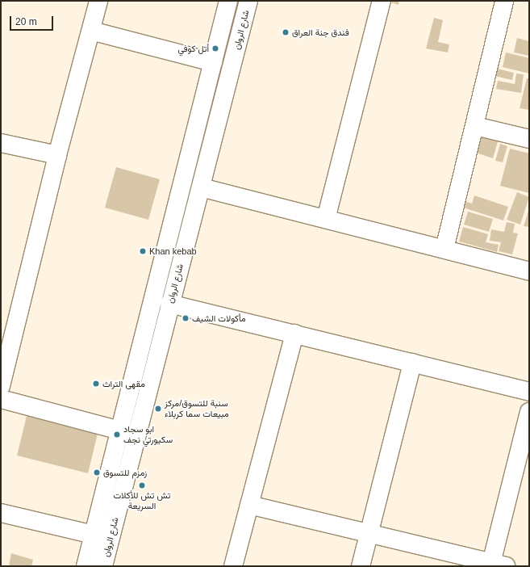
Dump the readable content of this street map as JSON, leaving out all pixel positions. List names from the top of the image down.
{
  "streets": {
    "street": ["شارع الروان"]
  },
  "places": [
    "فندق جنة العراق",
    "أتل كوفي",
    "Khan kebab",
    "مأكولات الشيف",
    "مقهى التراث",
    "سنبة للتسوق/مركز مبيعات سما كربلاء",
    "ابو سجاد سكيورتي نجف",
    "زمزم للتسوق",
    "تش تش للأكلات السريعة"
  ],
  "scale_bar": "20 m"
}
